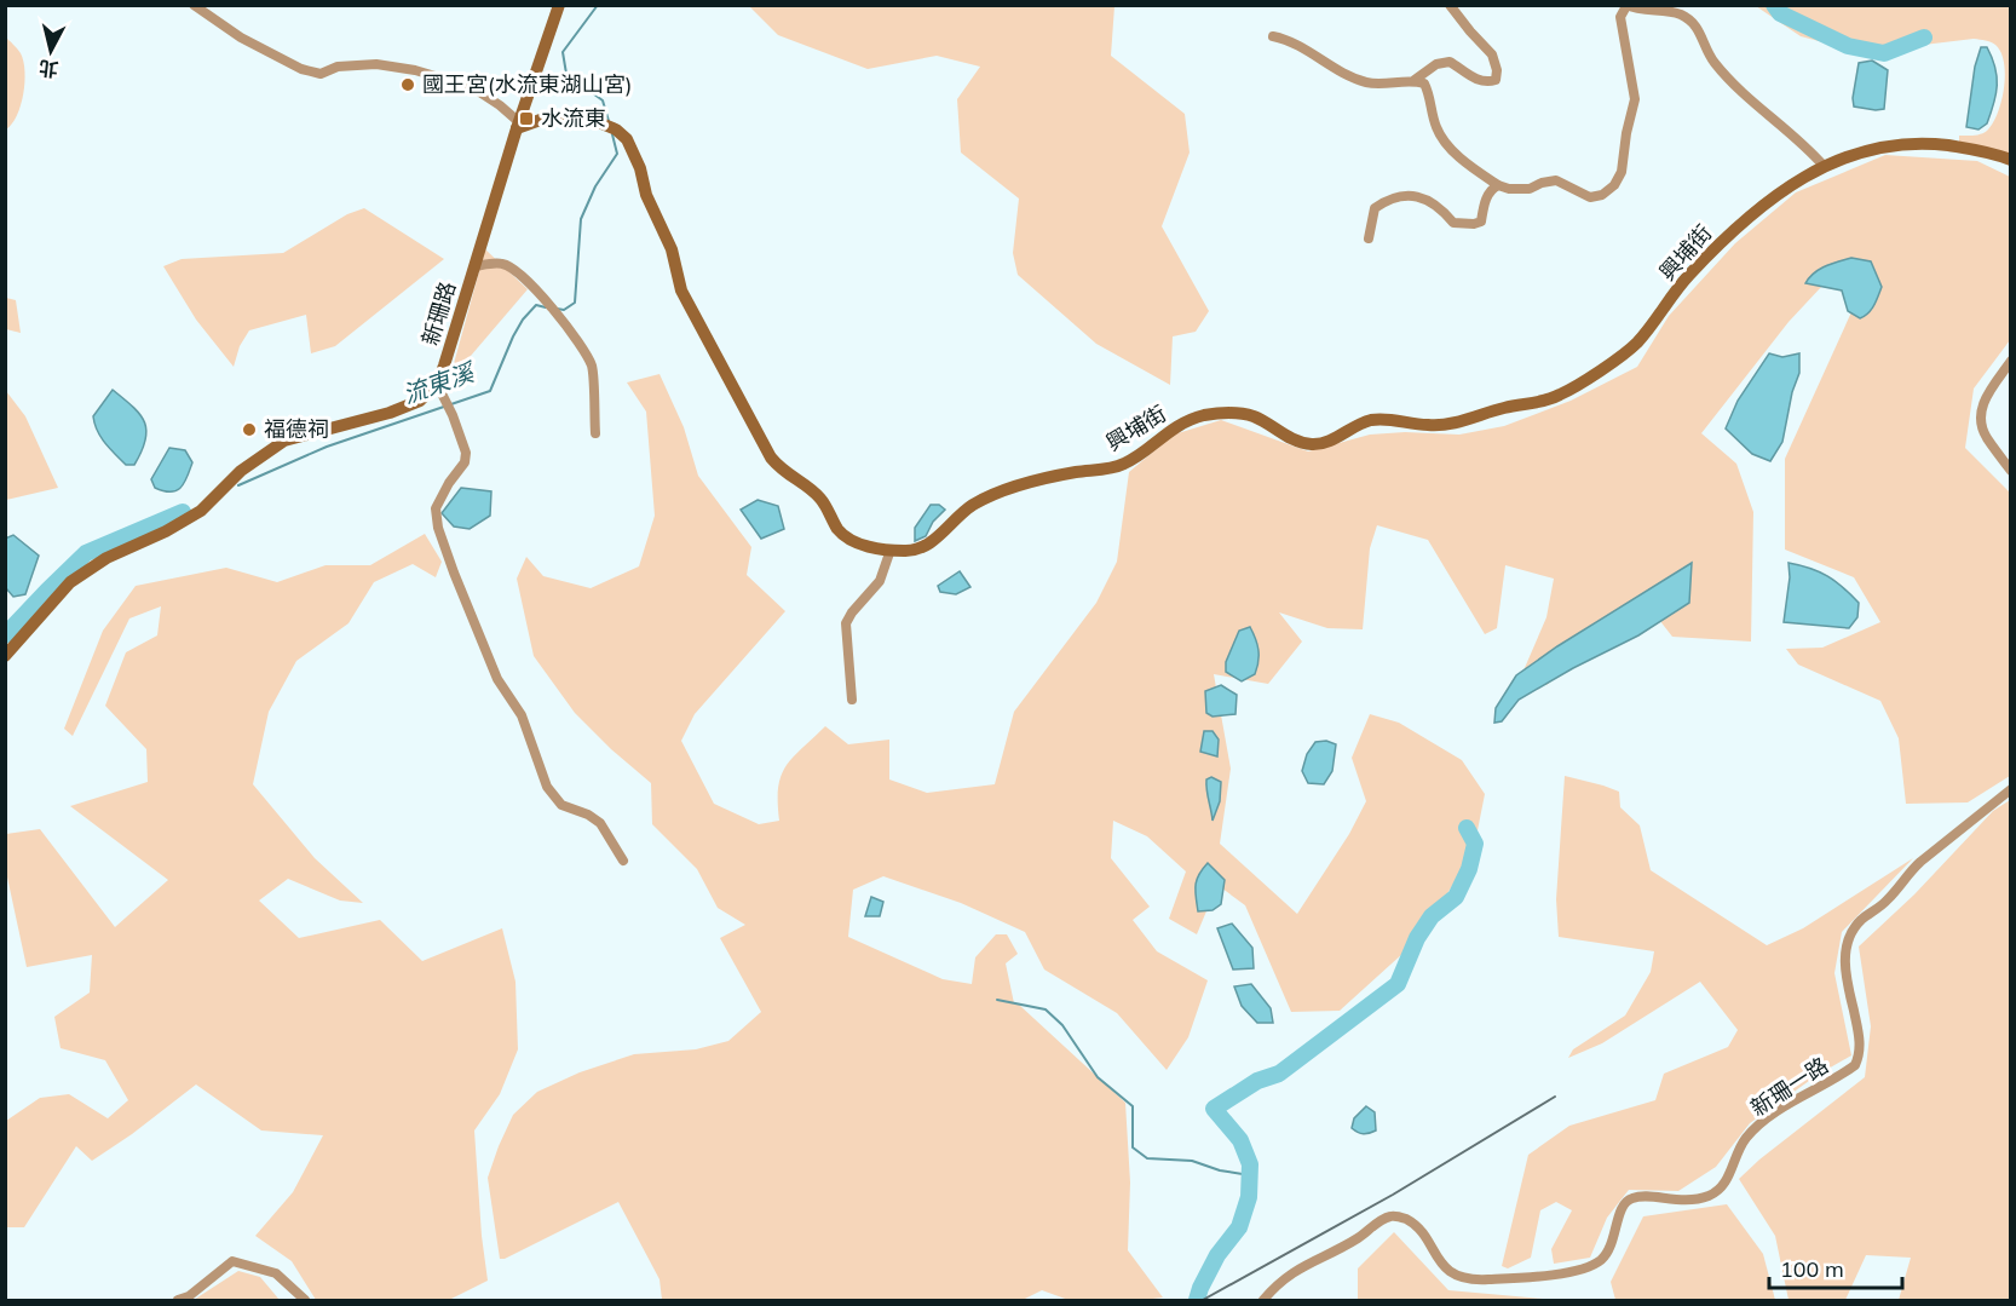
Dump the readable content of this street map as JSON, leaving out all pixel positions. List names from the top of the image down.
{
  "streets": {
    "street": ["興埔街", "新珊路", "新珊一路"]
  },
  "crossings": [
    ["興埔街", "新珊路"]
  ],
  "water": ["流東溪"],
  "places": {
    "other": ["國王宮(水流東湖山宮)", "福德祠"],
    "transit": ["水流東"]
  },
  "scale_bar": "100 m",
  "north": "bottom"
}
